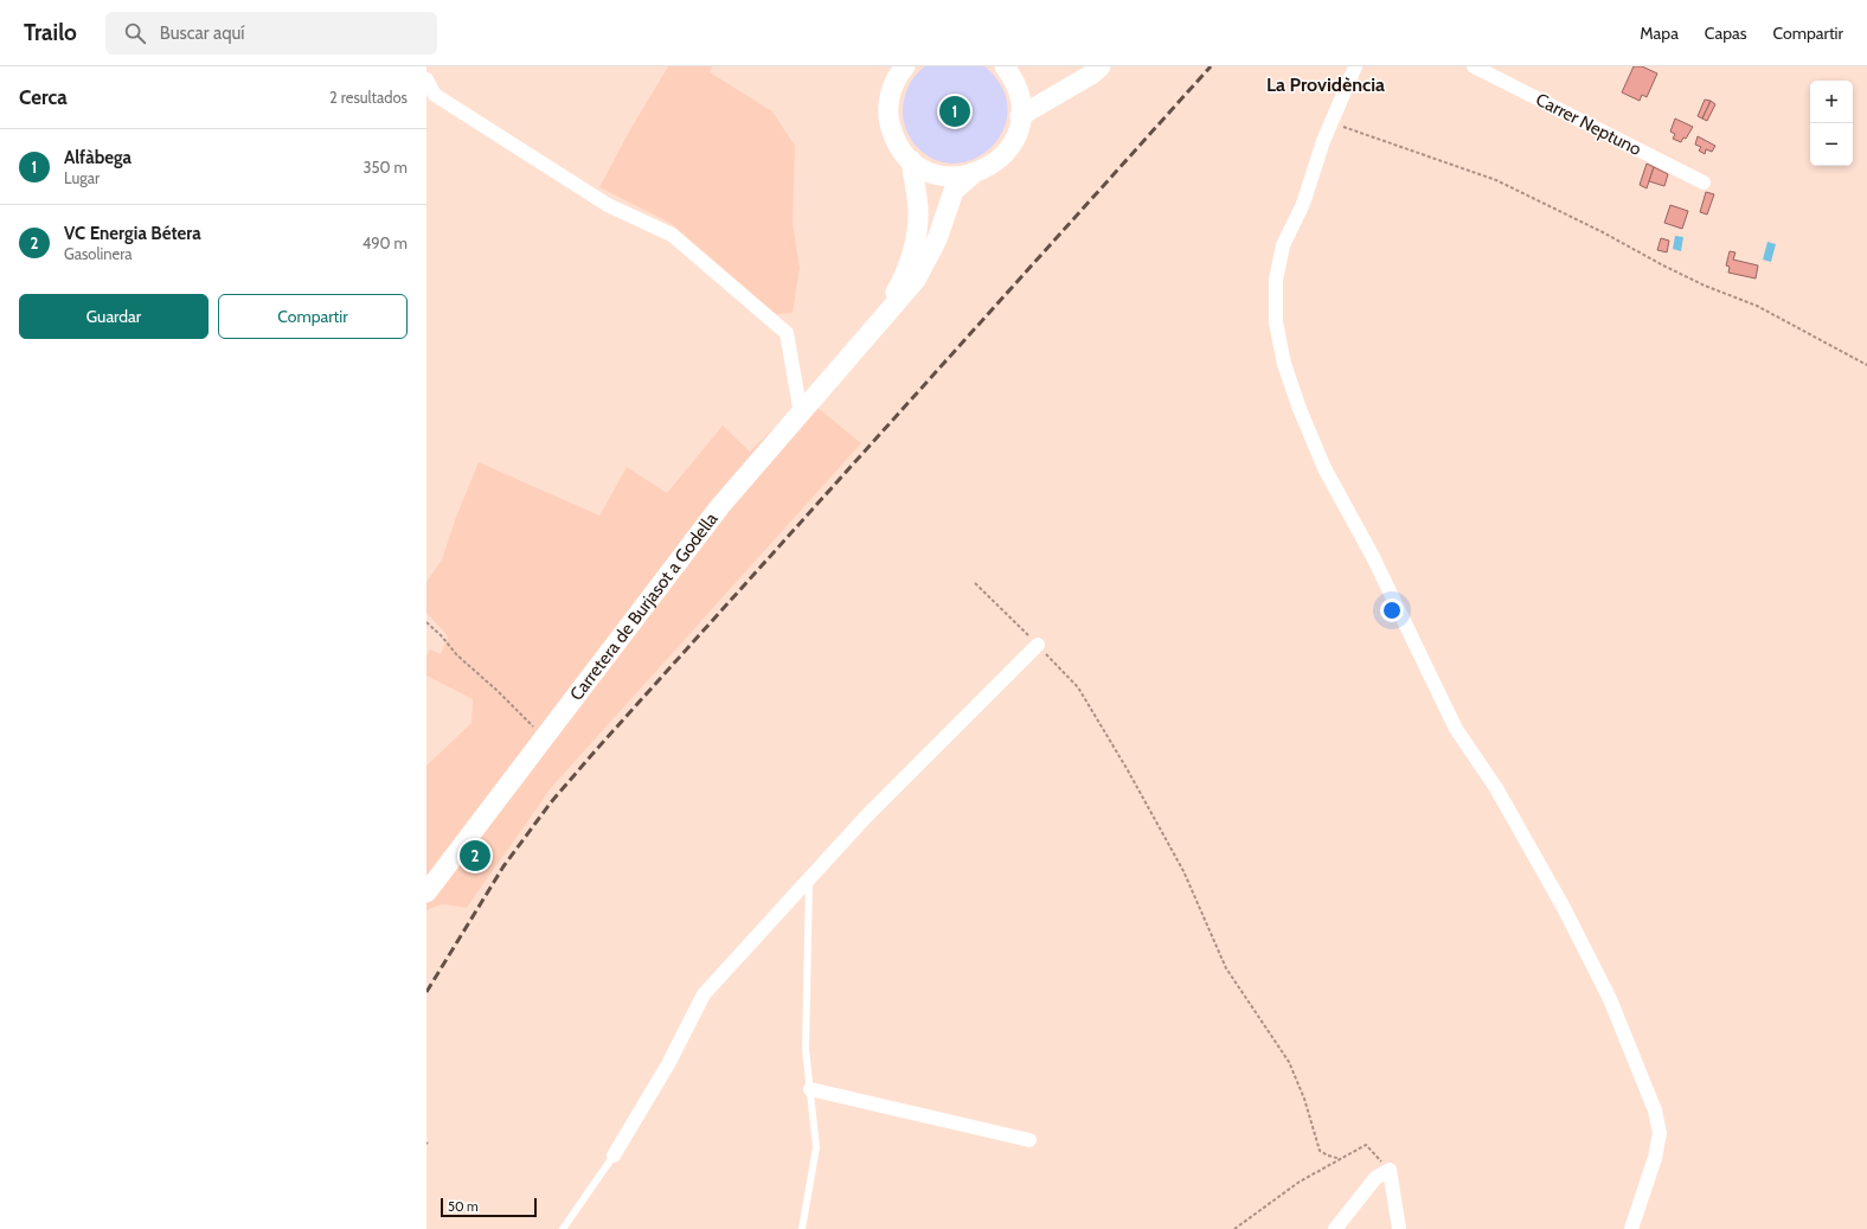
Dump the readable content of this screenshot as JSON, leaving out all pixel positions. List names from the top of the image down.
{
  "streets": {
    "street": ["Carrer Neptuno", "Carretera de Burjasot a Godella"]
  },
  "districts": ["La Providència"],
  "scale_bar": "50 m",
  "page": {
    "header": "Trailo",
    "search": "Buscar aquí",
    "nav": ["Mapa", "Capas", "Compartir"],
    "heading": ["Cerca", "2 resultados"],
    "map_buttons": ["+", "−"],
    "pins": ["1", "2"],
    "list": [
      {
        "mark": "1",
        "name": "Alfàbega",
        "note": "Lugar",
        "value": "350 m"
      },
      {
        "mark": "2",
        "name": "VC Energia Bétera",
        "note": "Gasolinera",
        "value": "490 m"
      }
    ],
    "buttons": ["Guardar", "Compartir"],
    "scale": "50 m"
  }
}
